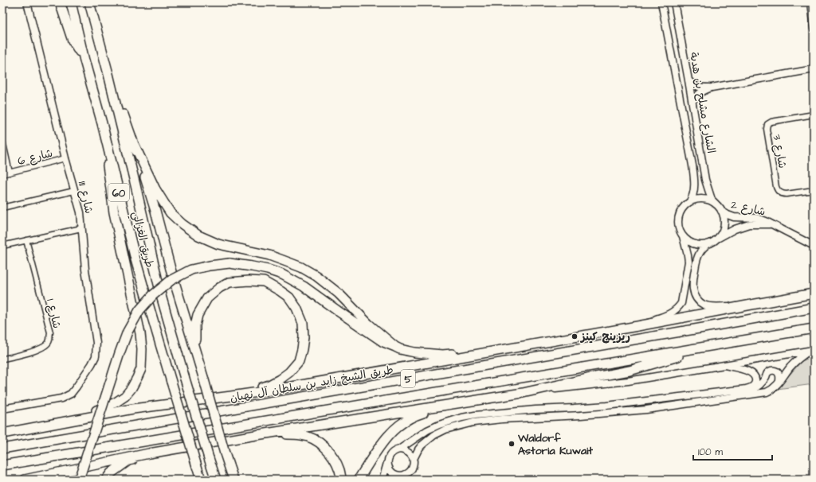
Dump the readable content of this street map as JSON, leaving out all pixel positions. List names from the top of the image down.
{
  "streets": {
    "highway": [
      "60",
      "طريق الغزالي",
      "5",
      "طريق الشيخ زايد بن سلطان آل نهيان"
    ],
    "street": [
      "الشارع مشلح بن هدبة",
      "شارع 3",
      "شارع 6",
      "شارع 111",
      "شارع 2",
      "شارع 1"
    ]
  },
  "crossings": [
    ["الشارع مشلح بن هدبة", "شارع 2"],
    ["شارع 6", "شارع 111"]
  ],
  "places": ["ريزينج كينز", "Waldorf Astoria Kuwait"],
  "scale_bar": "100 m"
}
